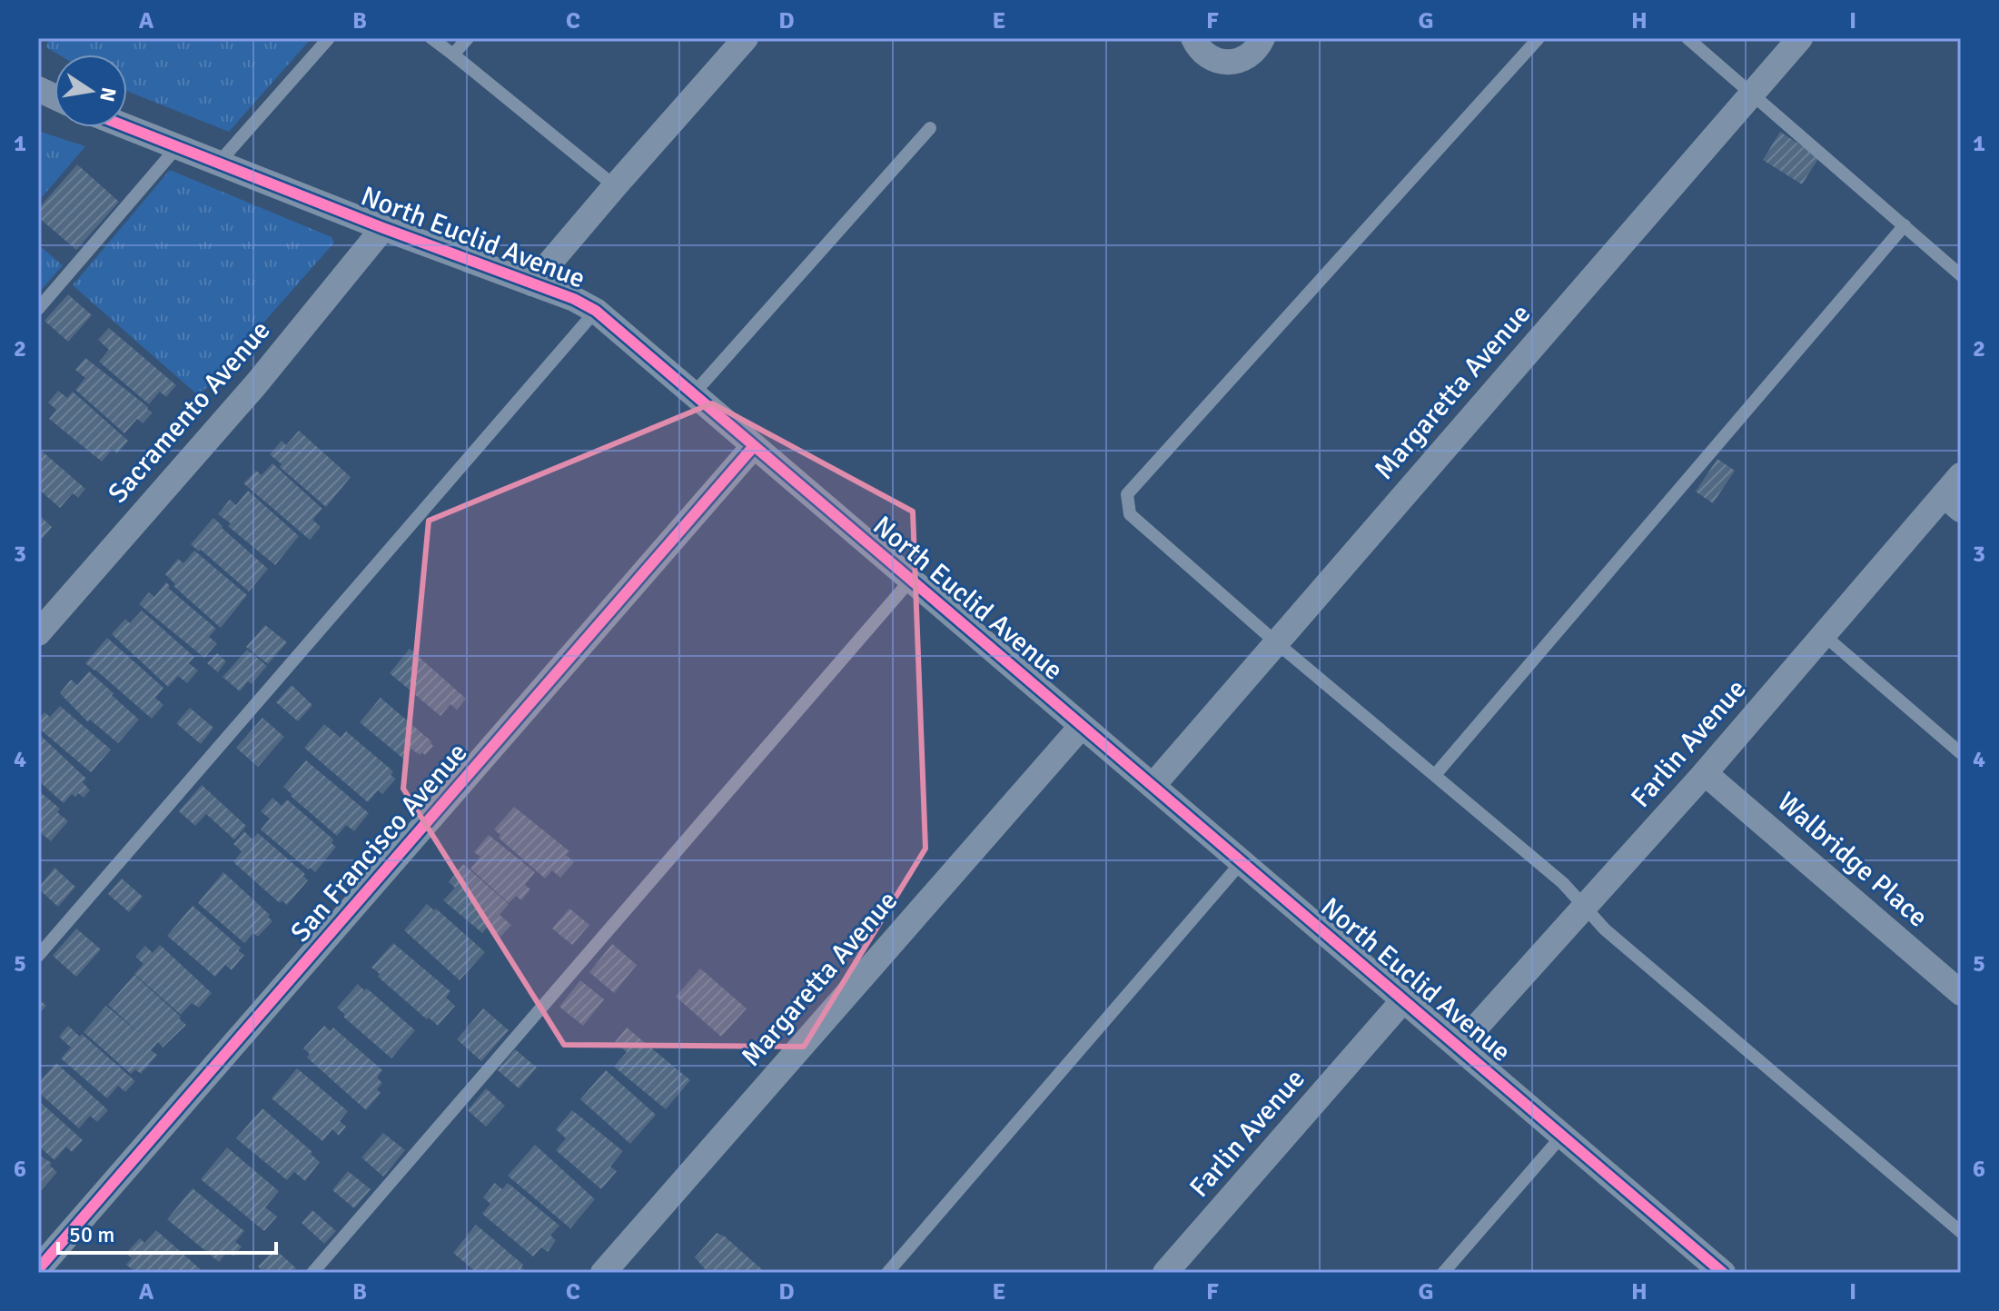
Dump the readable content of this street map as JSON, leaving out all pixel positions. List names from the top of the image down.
{
  "streets": {
    "street": [
      "North Euclid Avenue",
      "Margaretta Avenue",
      "Sacramento Avenue",
      "Farlin Avenue",
      "San Francisco Avenue",
      "Walbridge Place"
    ]
  },
  "crossings": [
    ["North Euclid Avenue", "Margaretta Avenue"],
    ["North Euclid Avenue", "Sacramento Avenue"],
    ["North Euclid Avenue", "Farlin Avenue"],
    ["North Euclid Avenue", "San Francisco Avenue"],
    ["Farlin Avenue", "Walbridge Place"]
  ],
  "scale_bar": "50 m",
  "north": "right",
  "grid": {
    "columns": [
      "A",
      "B",
      "C",
      "D",
      "E",
      "F",
      "G",
      "H",
      "I"
    ],
    "rows": [
      "1",
      "2",
      "3",
      "4",
      "5",
      "6"
    ]
  }
}
